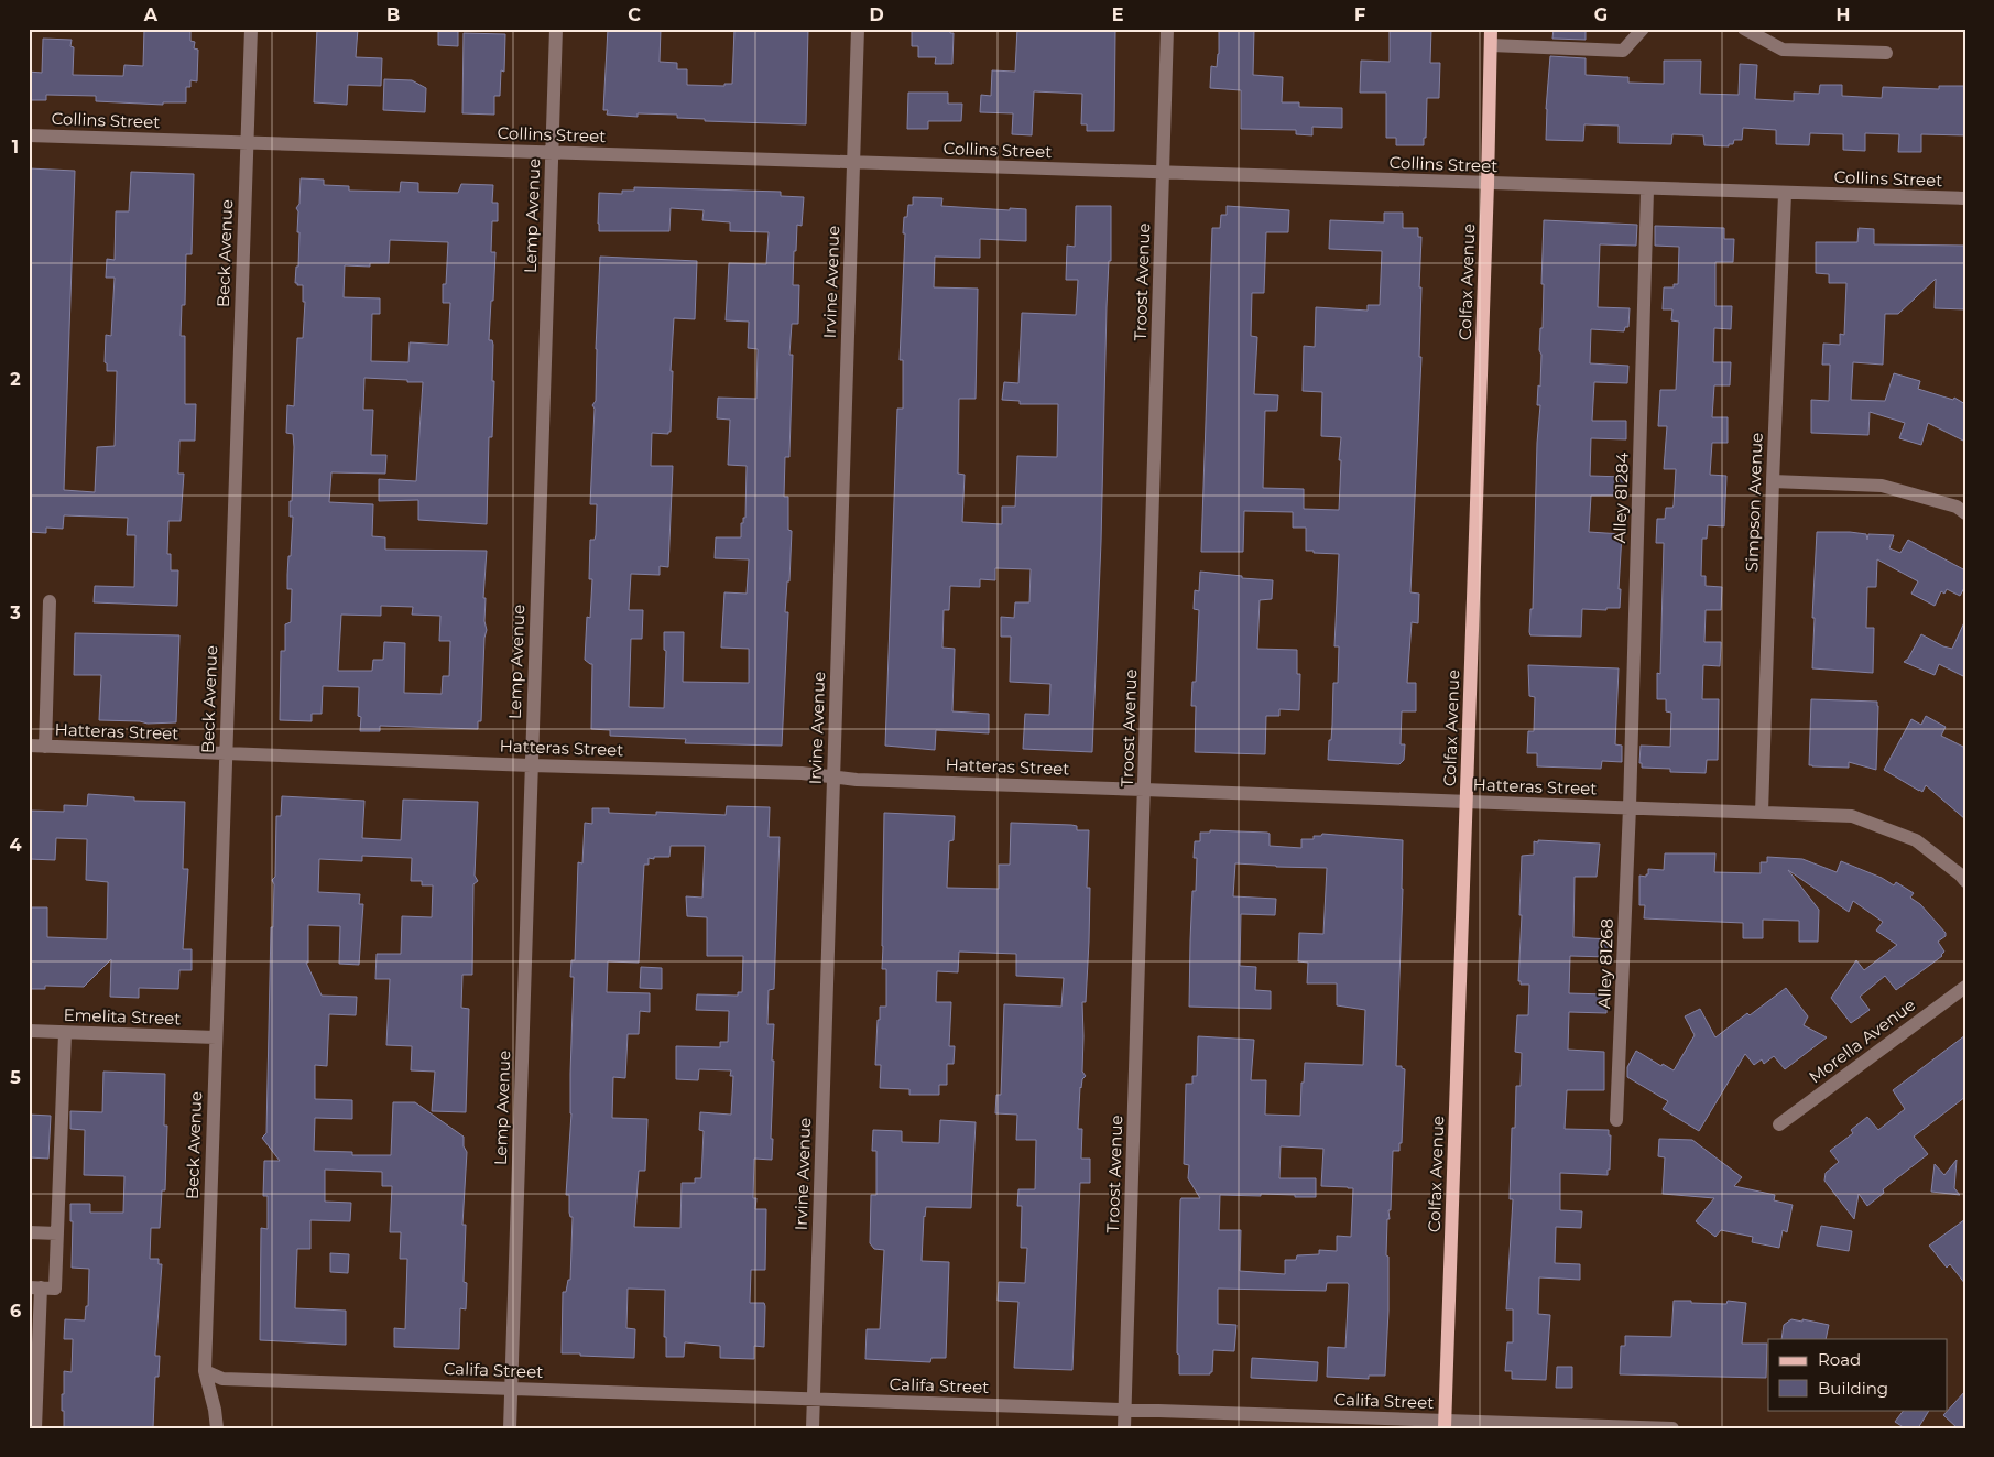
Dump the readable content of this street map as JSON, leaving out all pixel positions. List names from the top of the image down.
{
  "streets": {
    "main road": ["Colfax Avenue"],
    "street": [
      "Collins Street",
      "Lemp Avenue",
      "Beck Avenue",
      "Irvine Avenue",
      "Troost Avenue",
      "Alley 81284",
      "Simpson Avenue",
      "Hatteras Street",
      "Alley 81268",
      "Emelita Street",
      "Morella Avenue",
      "Califa Street"
    ]
  },
  "crossings": [
    ["Collins Street", "Lemp Avenue"],
    ["Collins Street", "Beck Avenue"],
    ["Collins Street", "Irvine Avenue"],
    ["Collins Street", "Troost Avenue"],
    ["Collins Street", "Colfax Avenue"],
    ["Collins Street", "Alley 81284"],
    ["Collins Street", "Simpson Avenue"],
    ["Lemp Avenue", "Hatteras Street"],
    ["Lemp Avenue", "Califa Street"],
    ["Beck Avenue", "Hatteras Street"],
    ["Beck Avenue", "Emelita Street"],
    ["Beck Avenue", "Califa Street"],
    ["Irvine Avenue", "Hatteras Street"],
    ["Irvine Avenue", "Califa Street"],
    ["Troost Avenue", "Hatteras Street"],
    ["Troost Avenue", "Califa Street"],
    ["Colfax Avenue", "Hatteras Street"],
    ["Colfax Avenue", "Califa Street"],
    ["Alley 81284", "Hatteras Street"],
    ["Alley 81284", "Alley 81268"],
    ["Simpson Avenue", "Hatteras Street"],
    ["Hatteras Street", "Alley 81268"]
  ],
  "legend": ["Road", "Building"],
  "grid": {
    "columns": [
      "A",
      "B",
      "C",
      "D",
      "E",
      "F",
      "G",
      "H"
    ],
    "rows": [
      "1",
      "2",
      "3",
      "4",
      "5",
      "6"
    ]
  }
}
